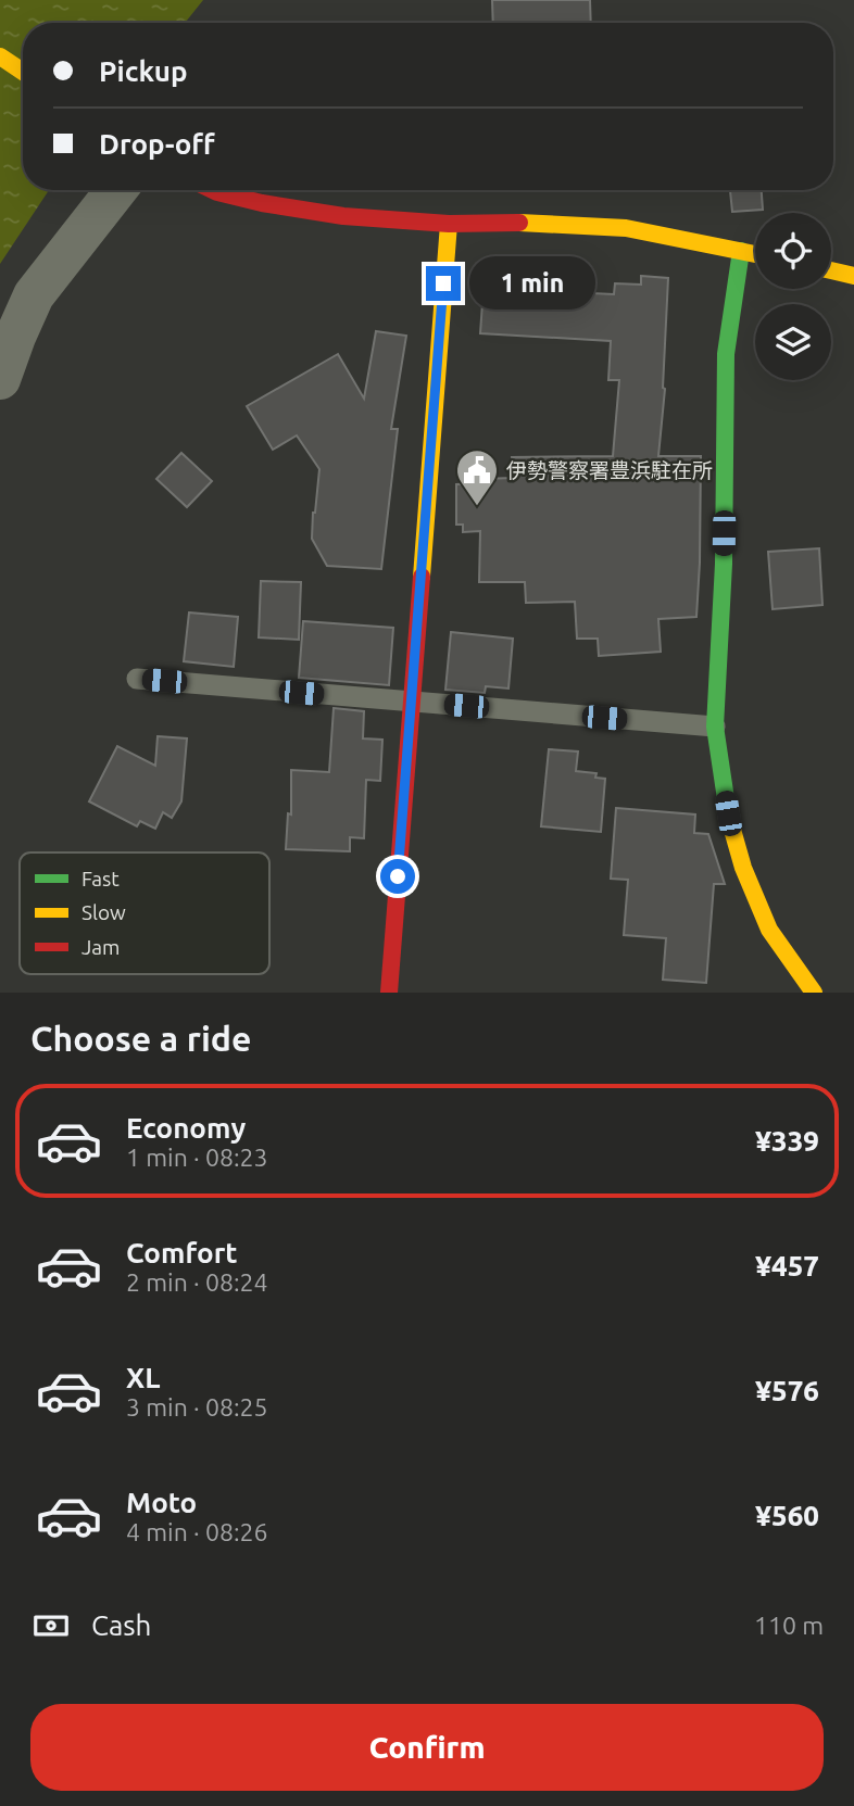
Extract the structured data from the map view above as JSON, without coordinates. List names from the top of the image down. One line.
{"places":{"public building":["伊勢警察署豊浜駐在所"]},"legend":["Fast","Slow","Jam"],"page":{"banner":["Pickup","Drop-off"],"bubble":"1 min","heading":"Choose a ride","list":[{"name":"Economy","note":"1 min · 08:23","value":"¥339"},{"name":"Comfort","note":"2 min · 08:24","value":"¥457"},{"name":"XL","note":"3 min · 08:25","value":"¥576"},{"name":"Moto","note":"4 min · 08:26","value":"¥560"}],"pay":["Cash","110 m"],"buttons":"Confirm"}}
